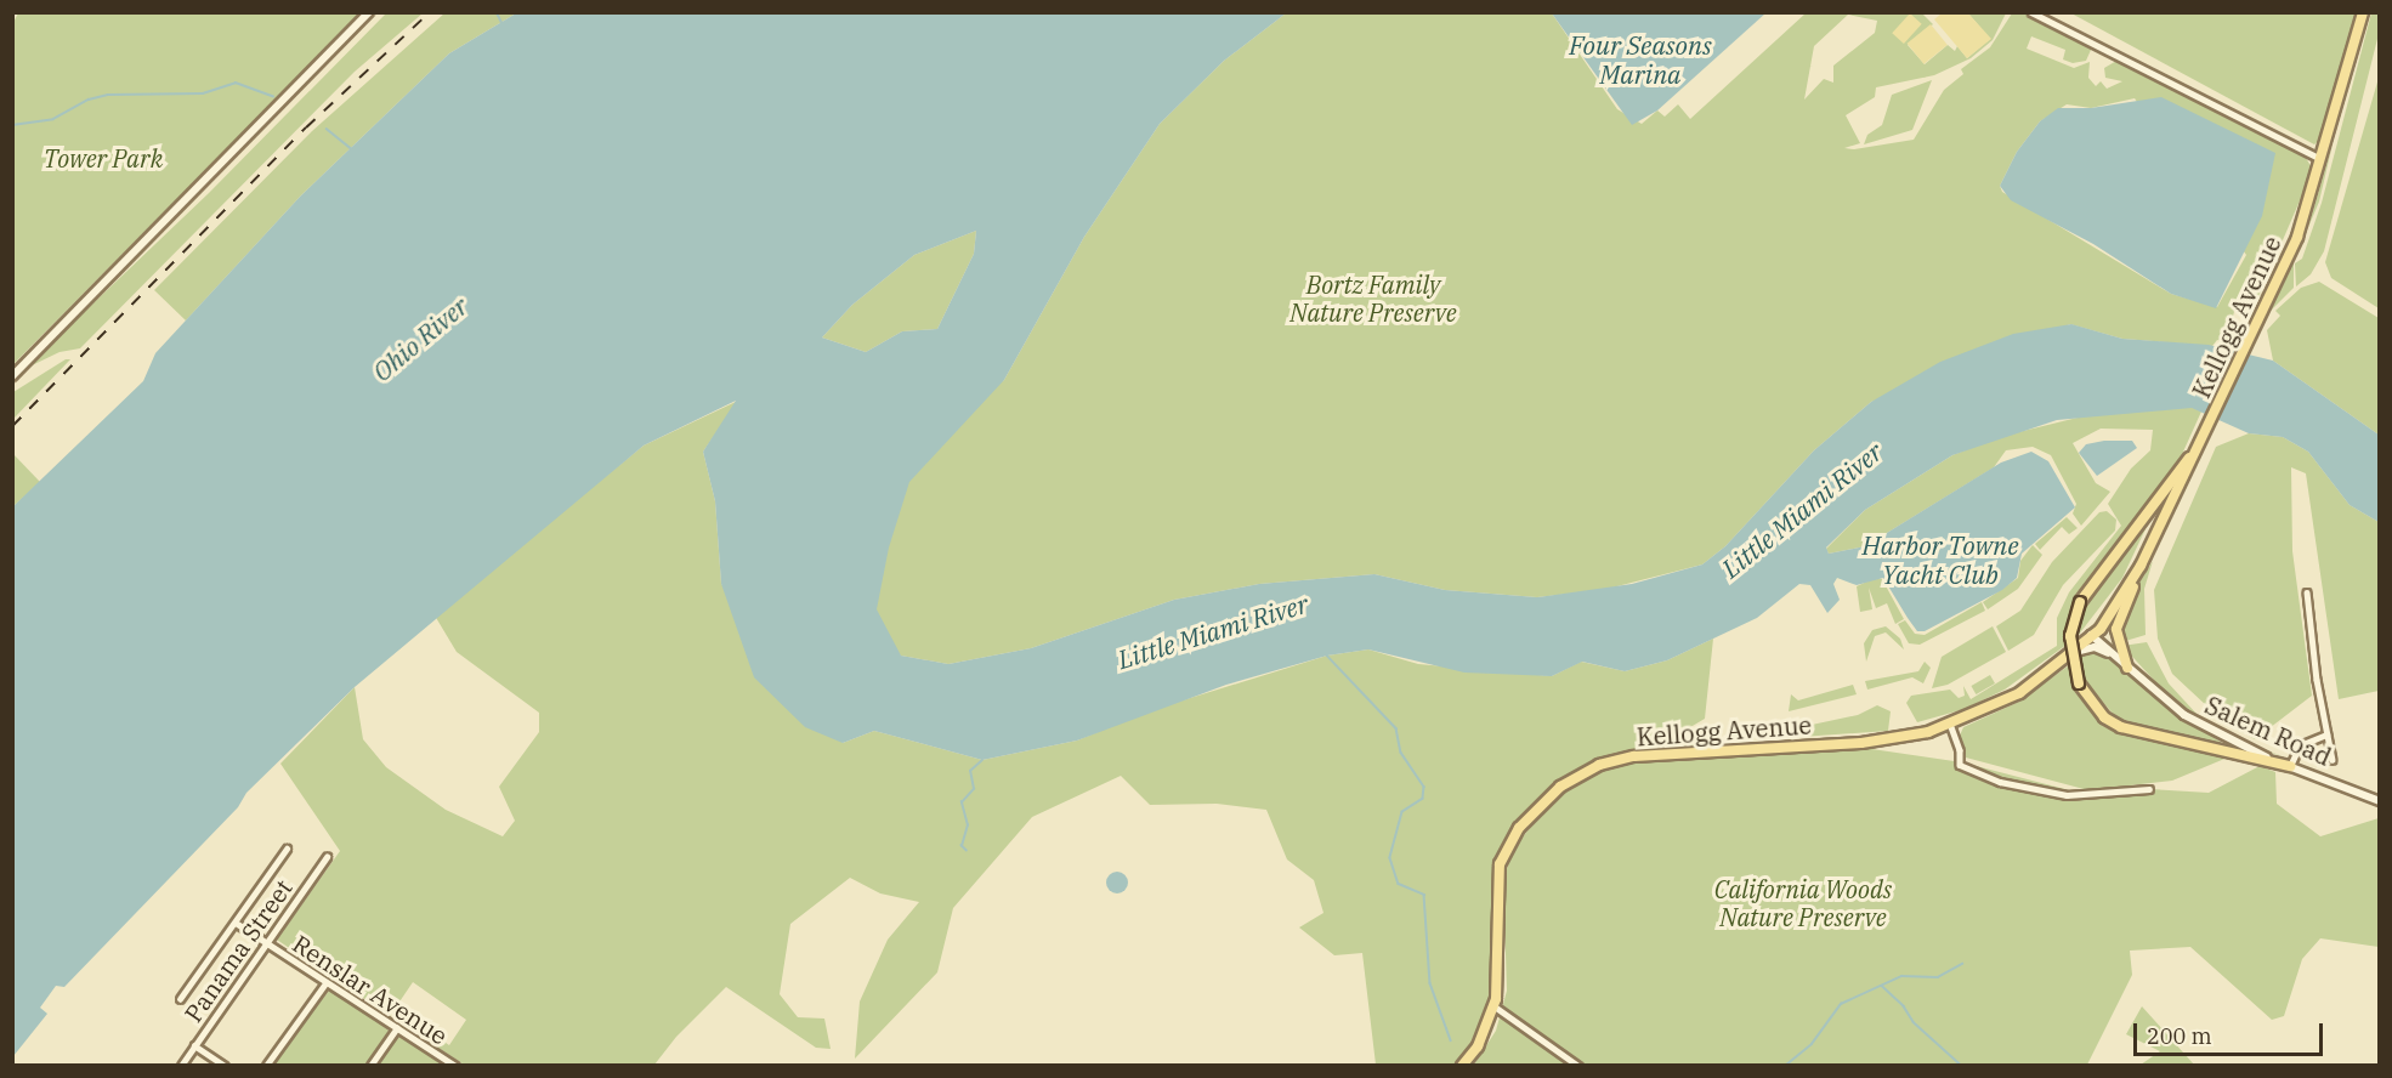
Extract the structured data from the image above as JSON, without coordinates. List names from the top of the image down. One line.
{"streets":{"main road":["Kellogg Avenue"],"street":["Salem Road","Panama Street","Renslar Avenue"]},"crossings":[["Kellogg Avenue","Salem Road"],["Panama Street","Renslar Avenue"]],"water":["Four Seasons Marina","Ohio River","Little Miami River","Harbor Towne Yacht Club"],"parks":["Tower Park","Bortz Family Nature Preserve","California Woods Nature Preserve"],"scale_bar":"200 m"}
